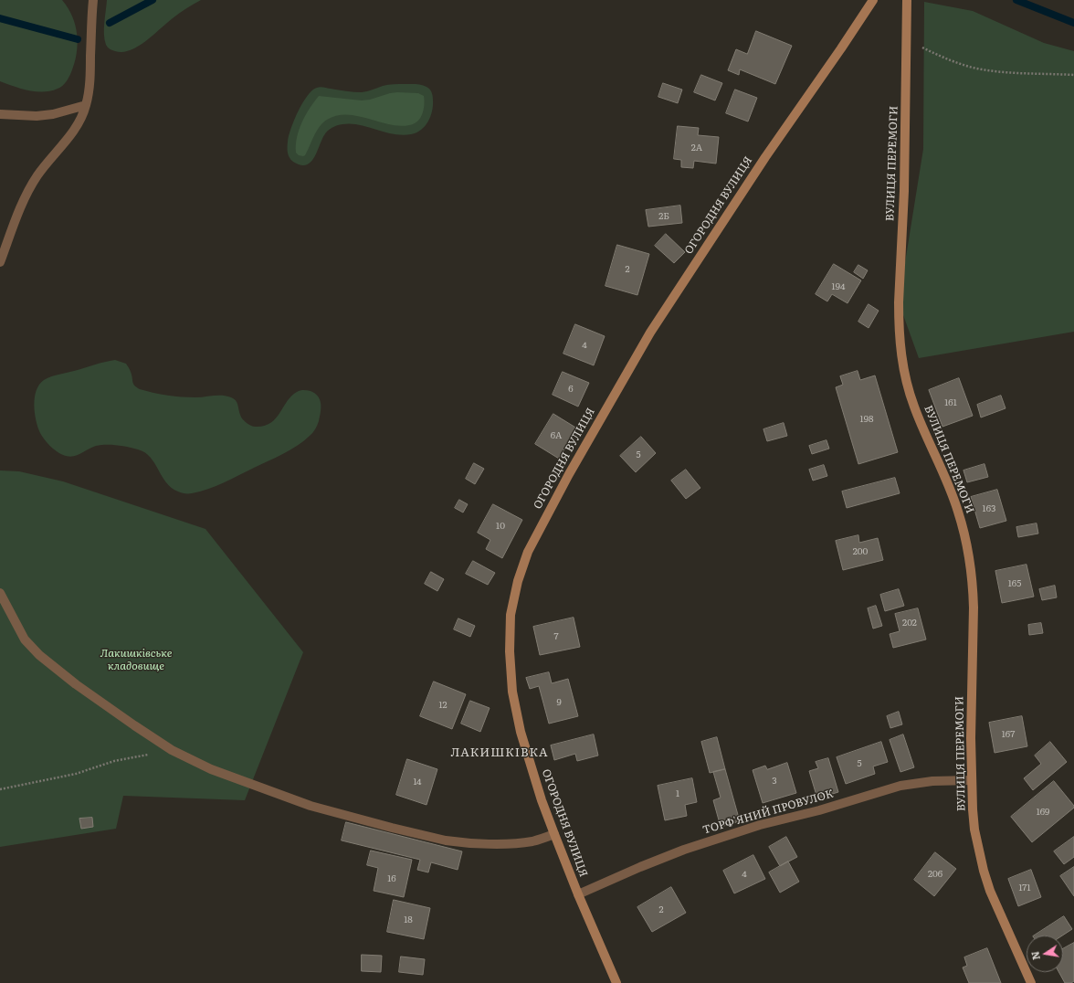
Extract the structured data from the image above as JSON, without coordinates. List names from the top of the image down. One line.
{"streets":{"street":["ВУЛИЦЯ ПЕРЕМОГИ","ОГОРОДНЯ ВУЛИЦЯ","ТОРФ'ЯНИЙ ПРОВУЛОК"]},"crossings":[["ВУЛИЦЯ ПЕРЕМОГИ","ТОРФ'ЯНИЙ ПРОВУЛОК"],["ОГОРОДНЯ ВУЛИЦЯ","ТОРФ'ЯНИЙ ПРОВУЛОК"]],"districts":["ЛАКИШКІВКА"],"parks":["Лакишківське кладовище"],"house_numbers":["2А","2Б","2","194","4","6","161","198","6А","5","163","10","200","165","202","7","9","12","167","5","3","14","1","169","4","206","16","171","2","18"],"north":"left"}
